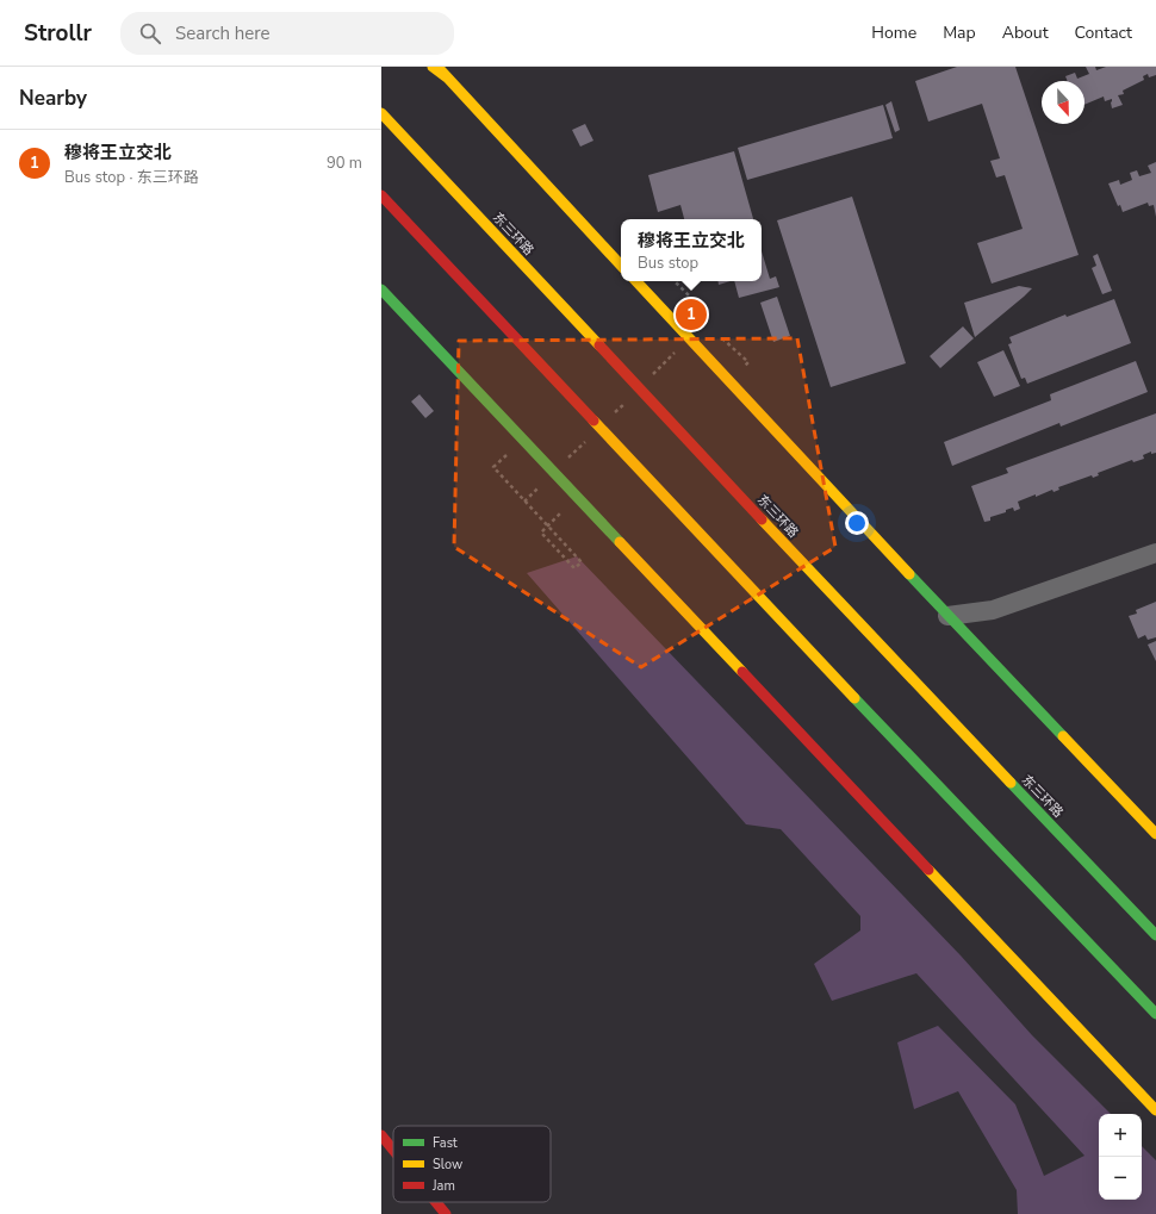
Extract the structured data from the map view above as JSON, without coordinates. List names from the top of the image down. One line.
{"streets":{"main road":["东三环路"]},"legend":["Fast","Slow","Jam"],"north":"bottom","page":{"header":"Strollr","search":"Search here","nav":["Home","Map","About","Contact"],"heading":"Nearby","list":[{"mark":"1","name":"穆将王立交北","note":"Bus stop · 东三环路","value":"90 m"}],"popup":["穆将王立交北","Bus stop"],"pins":"1","map_buttons":["+","−"]}}
